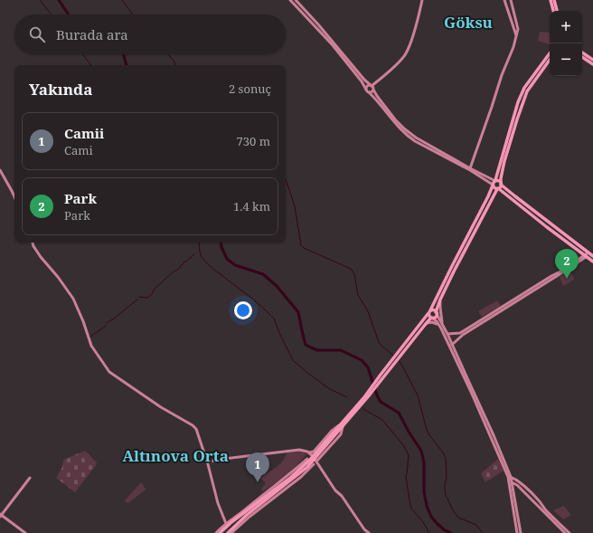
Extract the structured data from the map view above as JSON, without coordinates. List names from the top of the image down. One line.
{"districts":["Göksu","Altınova Orta"],"page":{"map_buttons":["+","−"],"search":"Burada ara","heading":["Yakında","2 sonuç"],"list":[{"mark":"1","name":"Camii","note":"Cami","value":"730 m"},{"mark":"2","name":"Park","note":"Park","value":"1.4 km"}],"pins":["2","1"]}}
